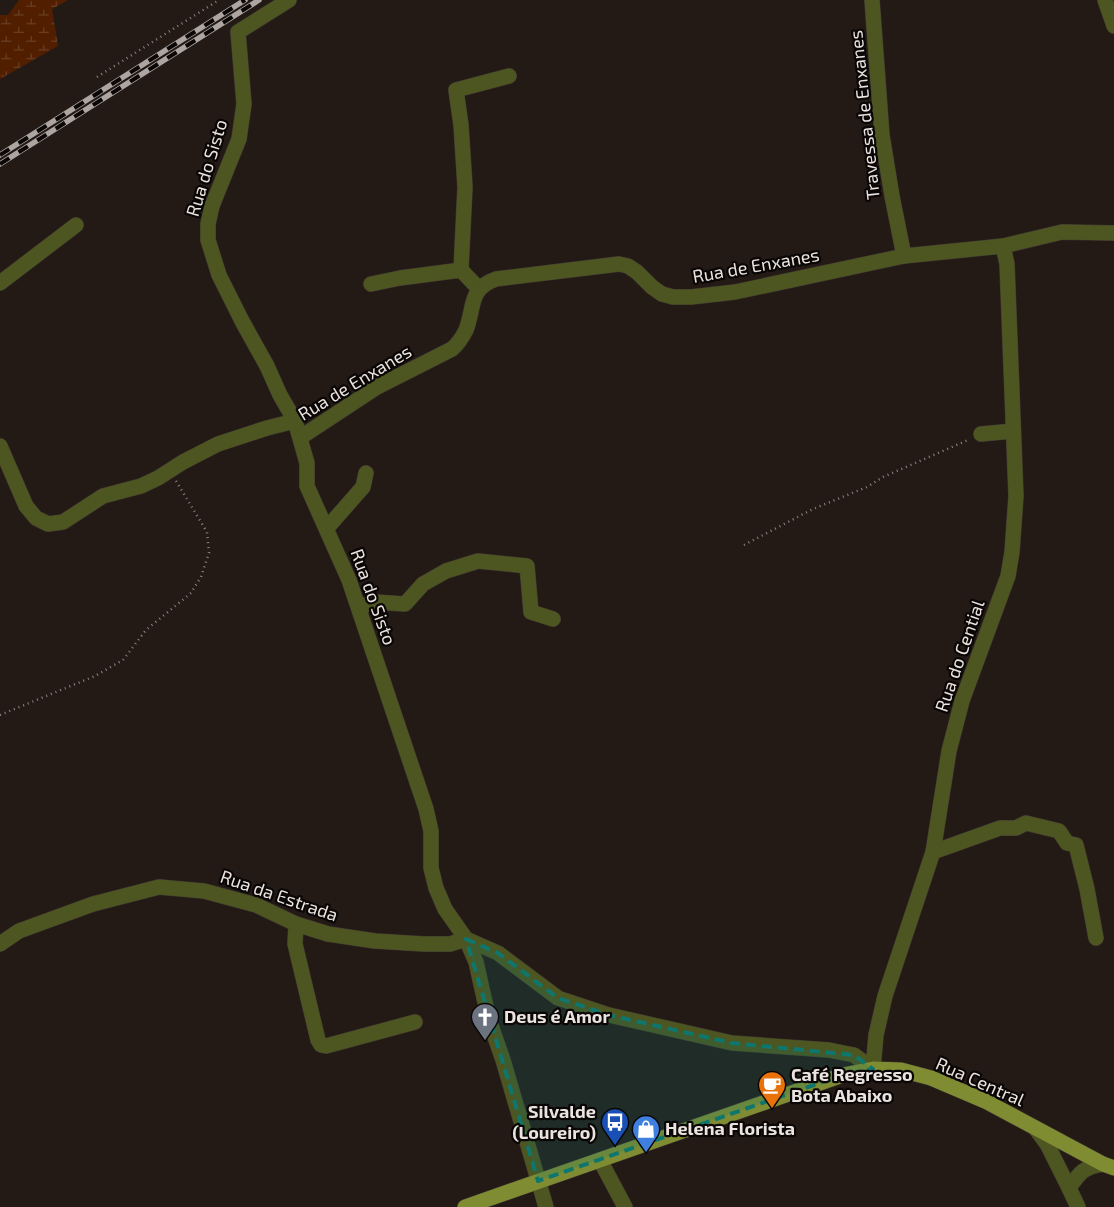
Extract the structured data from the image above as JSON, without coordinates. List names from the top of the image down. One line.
{"streets":{"main road":["Rua Central"],"street":["Travessa de Enxanes","Rua do Sisto","Rua de Enxanes","Rua do Cential","Rua da Estrada"]},"crossings":[["Travessa de Enxanes","Rua de Enxanes"],["Rua do Sisto","Rua de Enxanes"],["Rua do Sisto","Rua da Estrada"],["Rua do Sisto","Rua Central"],["Rua de Enxanes","Rua do Cential"],["Rua do Cential","Rua Central"]],"places":{"church":["Deus é Amor"],"cafe":["Café Regresso Bota Abaixo"],"bus stop":["Silvalde (Loureiro)"],"shop":["Helena Florista"]}}
